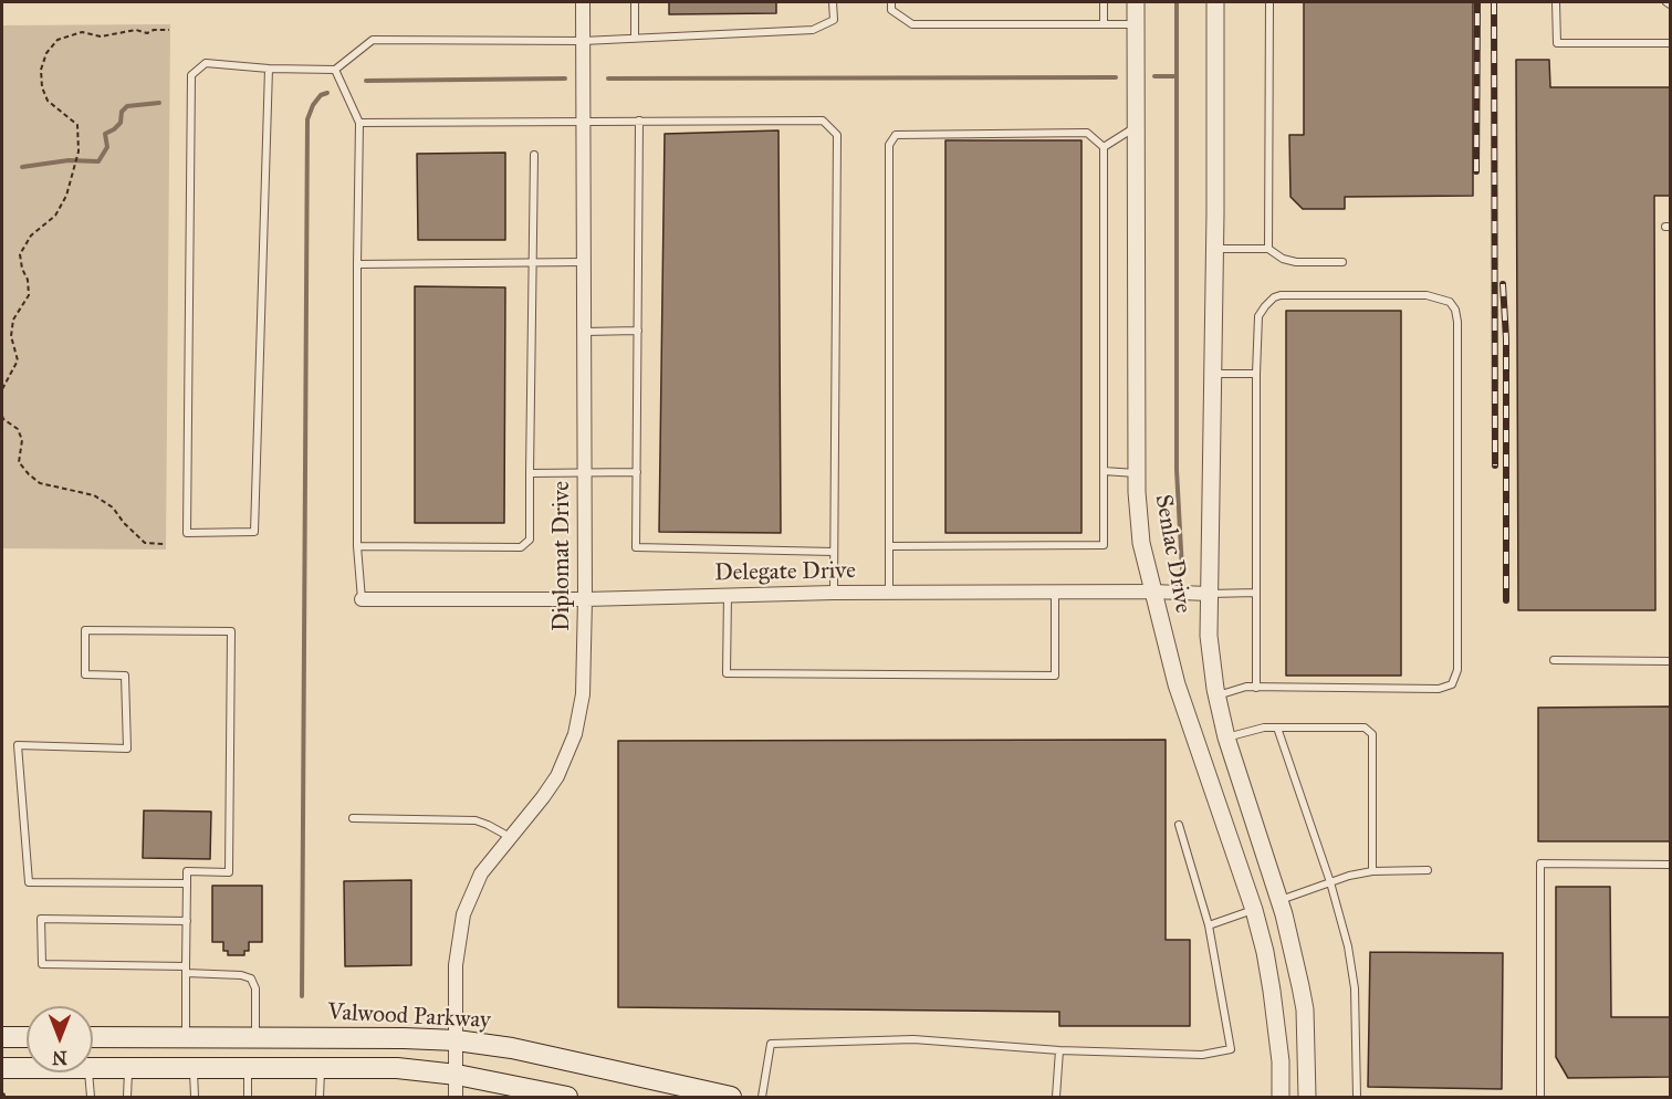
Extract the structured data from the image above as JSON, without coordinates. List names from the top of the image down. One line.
{"streets":{"main road":["Valwood Parkway"],"street":["Senlac Drive","Diplomat Drive","Delegate Drive"]},"crossings":[["Senlac Drive","Delegate Drive"],["Diplomat Drive","Delegate Drive"],["Diplomat Drive","Valwood Parkway"]],"north":"bottom"}
